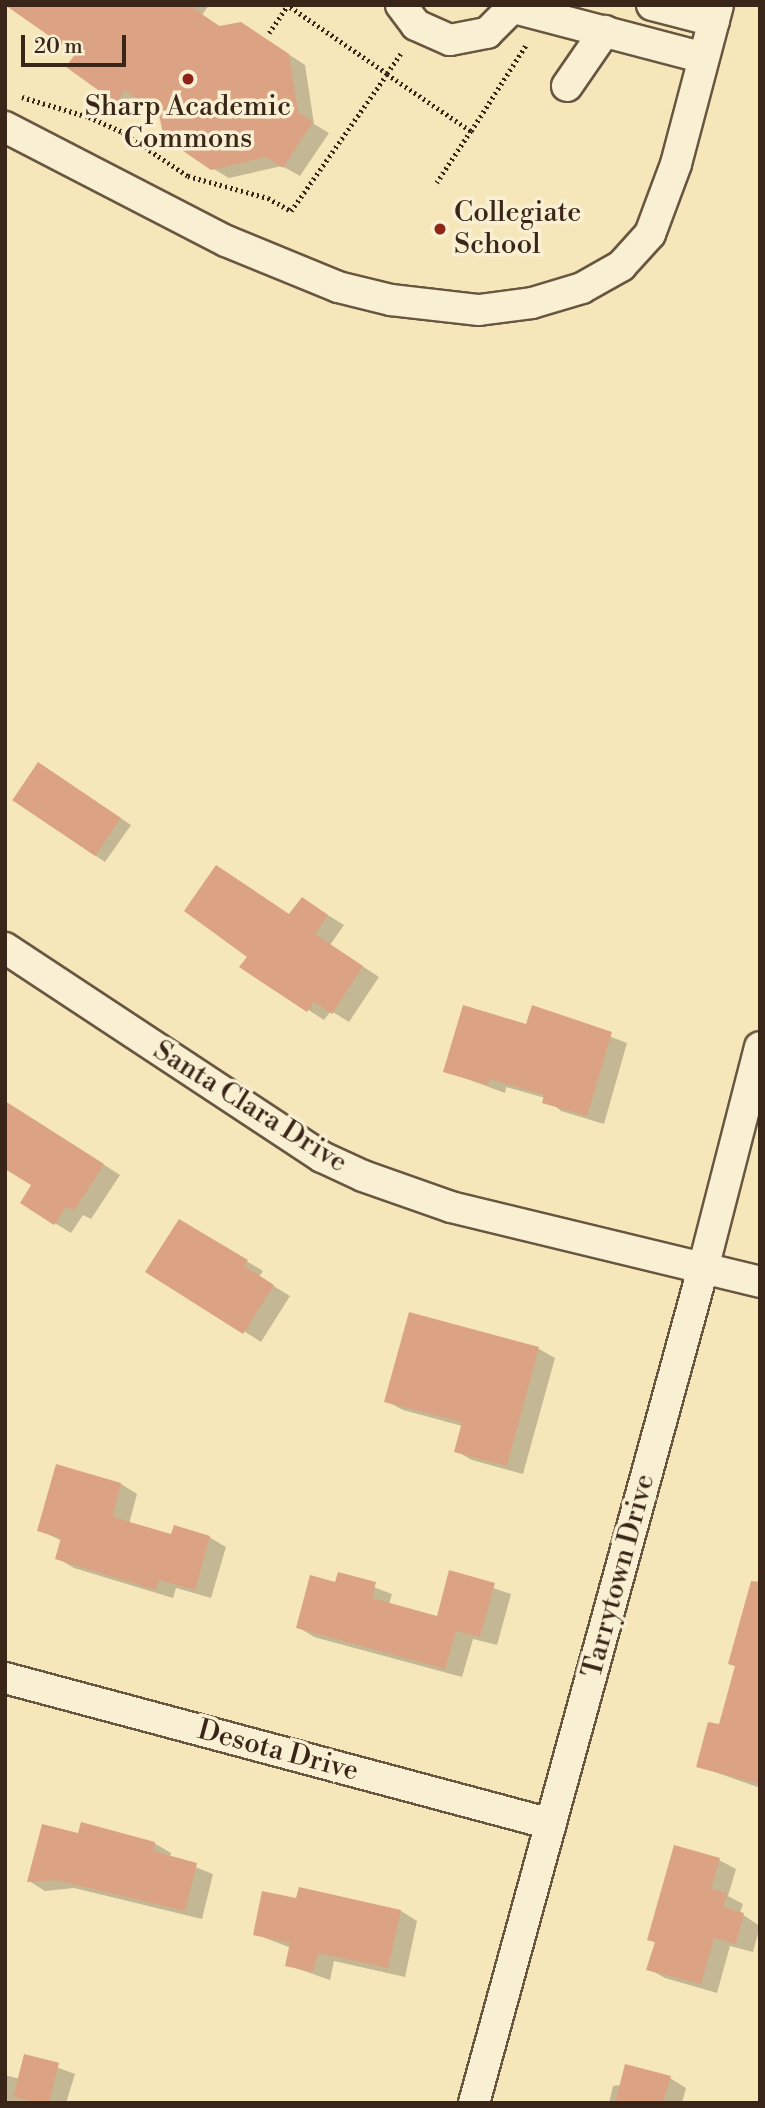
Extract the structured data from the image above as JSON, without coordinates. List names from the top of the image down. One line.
{"streets":{"street":["Santa Clara Drive","Tarrytown Drive","Desota Drive"]},"crossings":[["Santa Clara Drive","Tarrytown Drive"],["Tarrytown Drive","Desota Drive"]],"places":["Sharp Academic Commons","Collegiate School"],"scale_bar":"20 m"}
